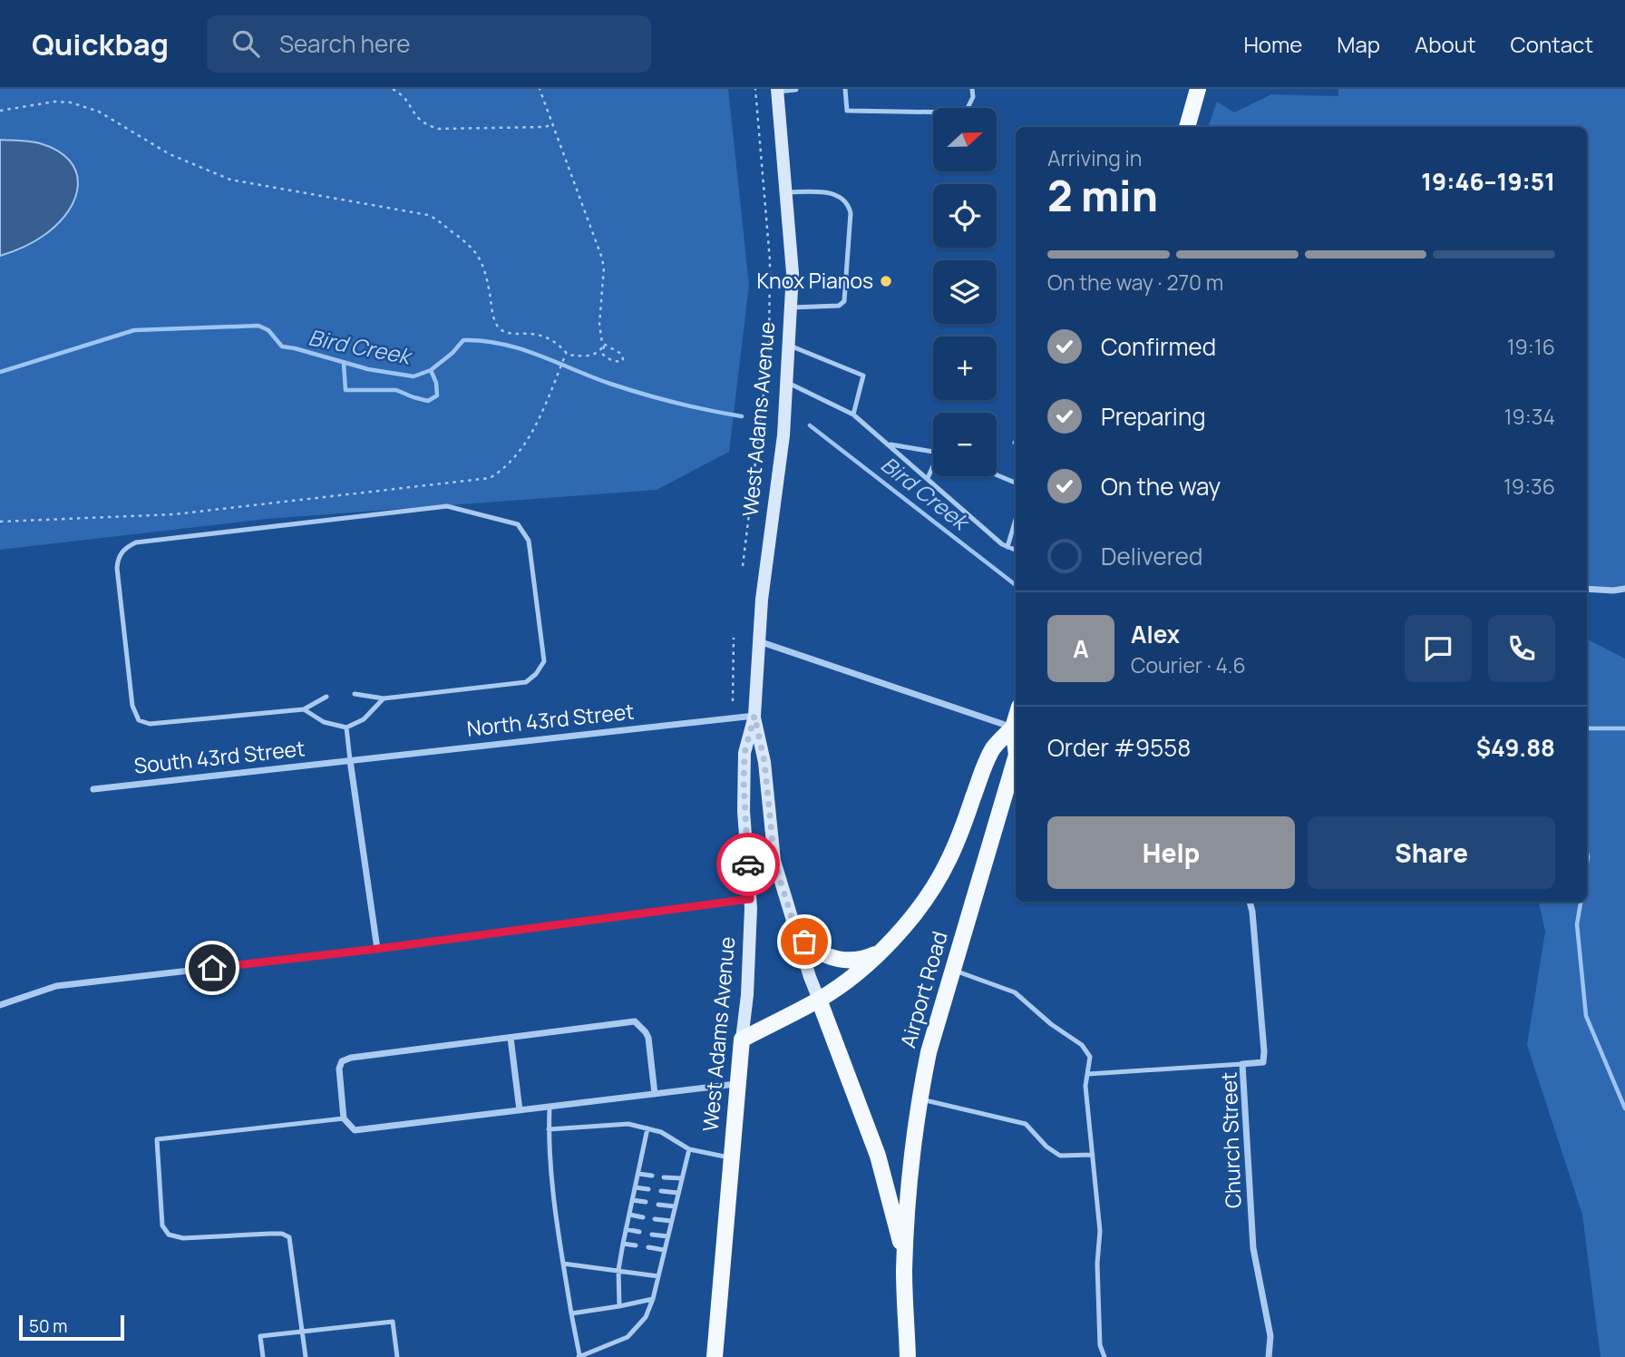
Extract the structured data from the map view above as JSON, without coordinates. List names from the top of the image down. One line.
{"streets":{"main road":["West Adams Avenue","Airport Road"],"street":["North 43rd Street","South 43rd Street","Church Street"]},"crossings":[["West Adams Avenue","North 43rd Street"],["West Adams Avenue","Airport Road"],["North 43rd Street","South 43rd Street"]],"water":["Bird Creek"],"places":["Knox Pianos"],"scale_bar":"50 m","north":"right","page":{"header":"Quickbag","search":"Search here","nav":["Home","Map","About","Contact"],"map_buttons":["+","−"],"heading":["2 min","Arriving in","19:46–19:51"],"panel":["Alex","Courier · 4.6","Order #9558","$49.88"],"bar":"On the way · 270 m","list":[["Confirmed","19:16"],["Preparing","19:34"],["On the way","19:36"],"Delivered"],"round":"A","buttons":["Help","Share"],"scale":"50 m"}}
